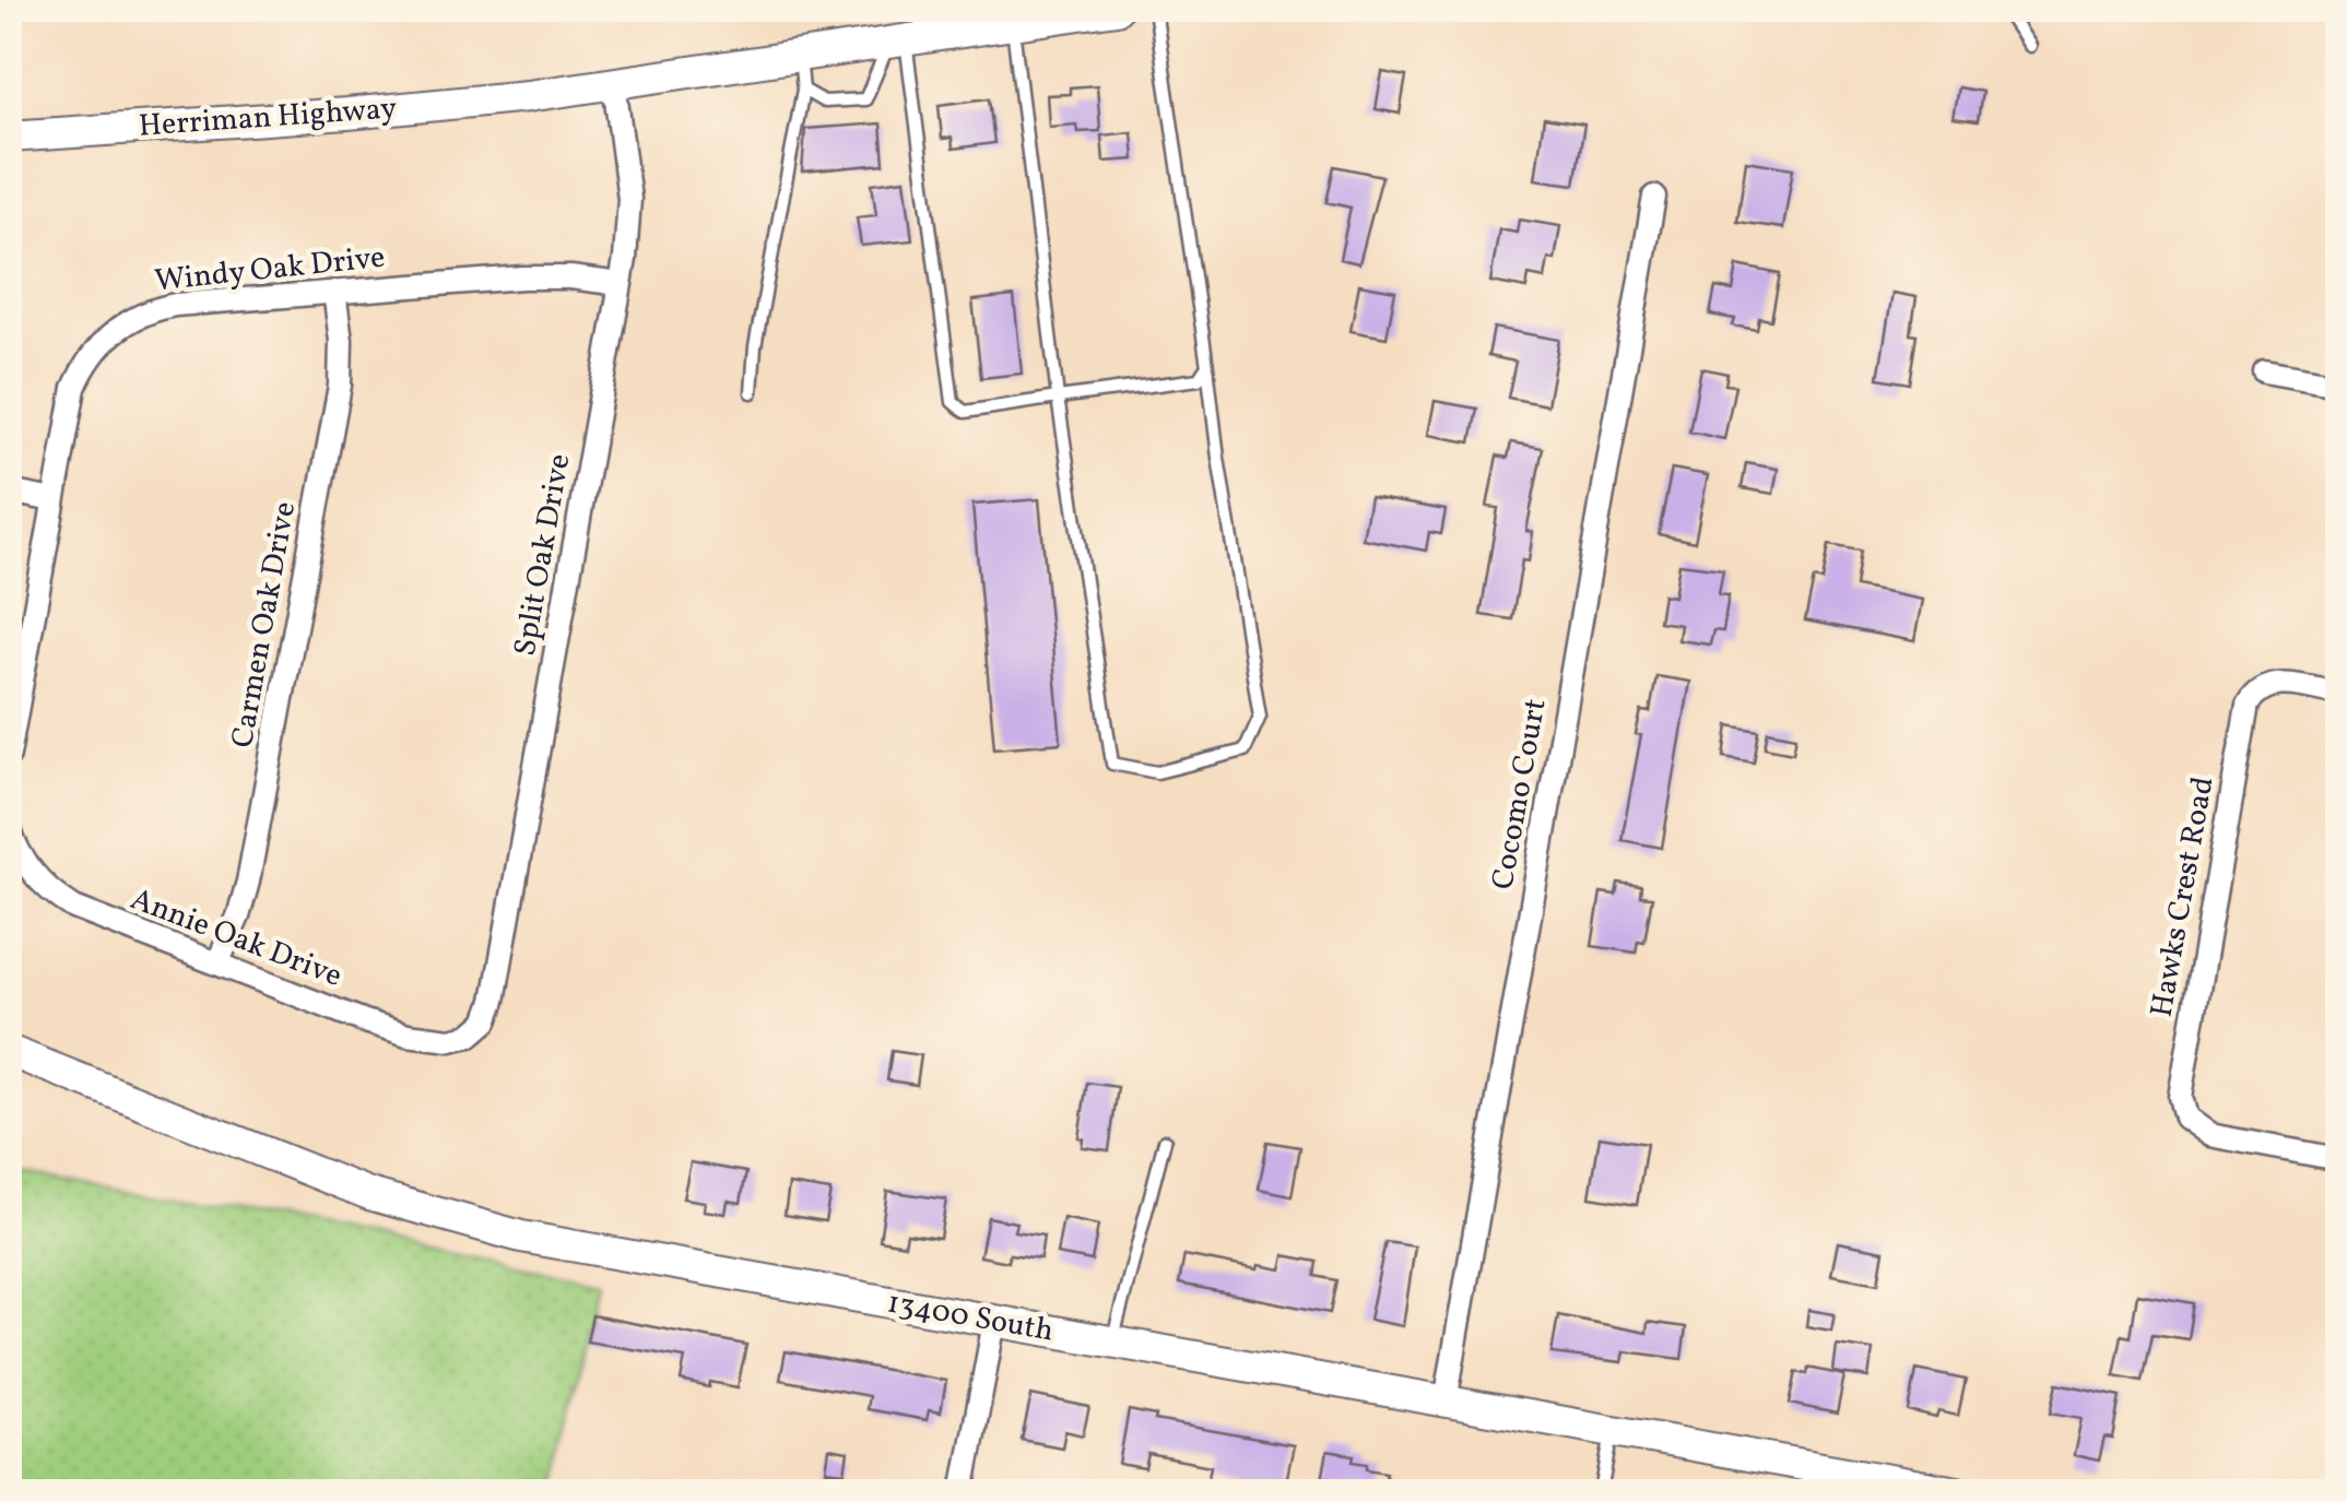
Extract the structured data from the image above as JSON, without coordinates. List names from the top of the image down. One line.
{"streets":{"street":["Herriman Highway","Windy Oak Drive","Split Oak Drive","Carmen Oak Drive","Cocomo Court","Hawks Crest Road","Annie Oak Drive","13400 South"]},"crossings":[["Herriman Highway","Split Oak Drive"],["Windy Oak Drive","Split Oak Drive"],["Windy Oak Drive","Carmen Oak Drive"],["Split Oak Drive","Annie Oak Drive"],["Carmen Oak Drive","Annie Oak Drive"],["Cocomo Court","13400 South"]]}
